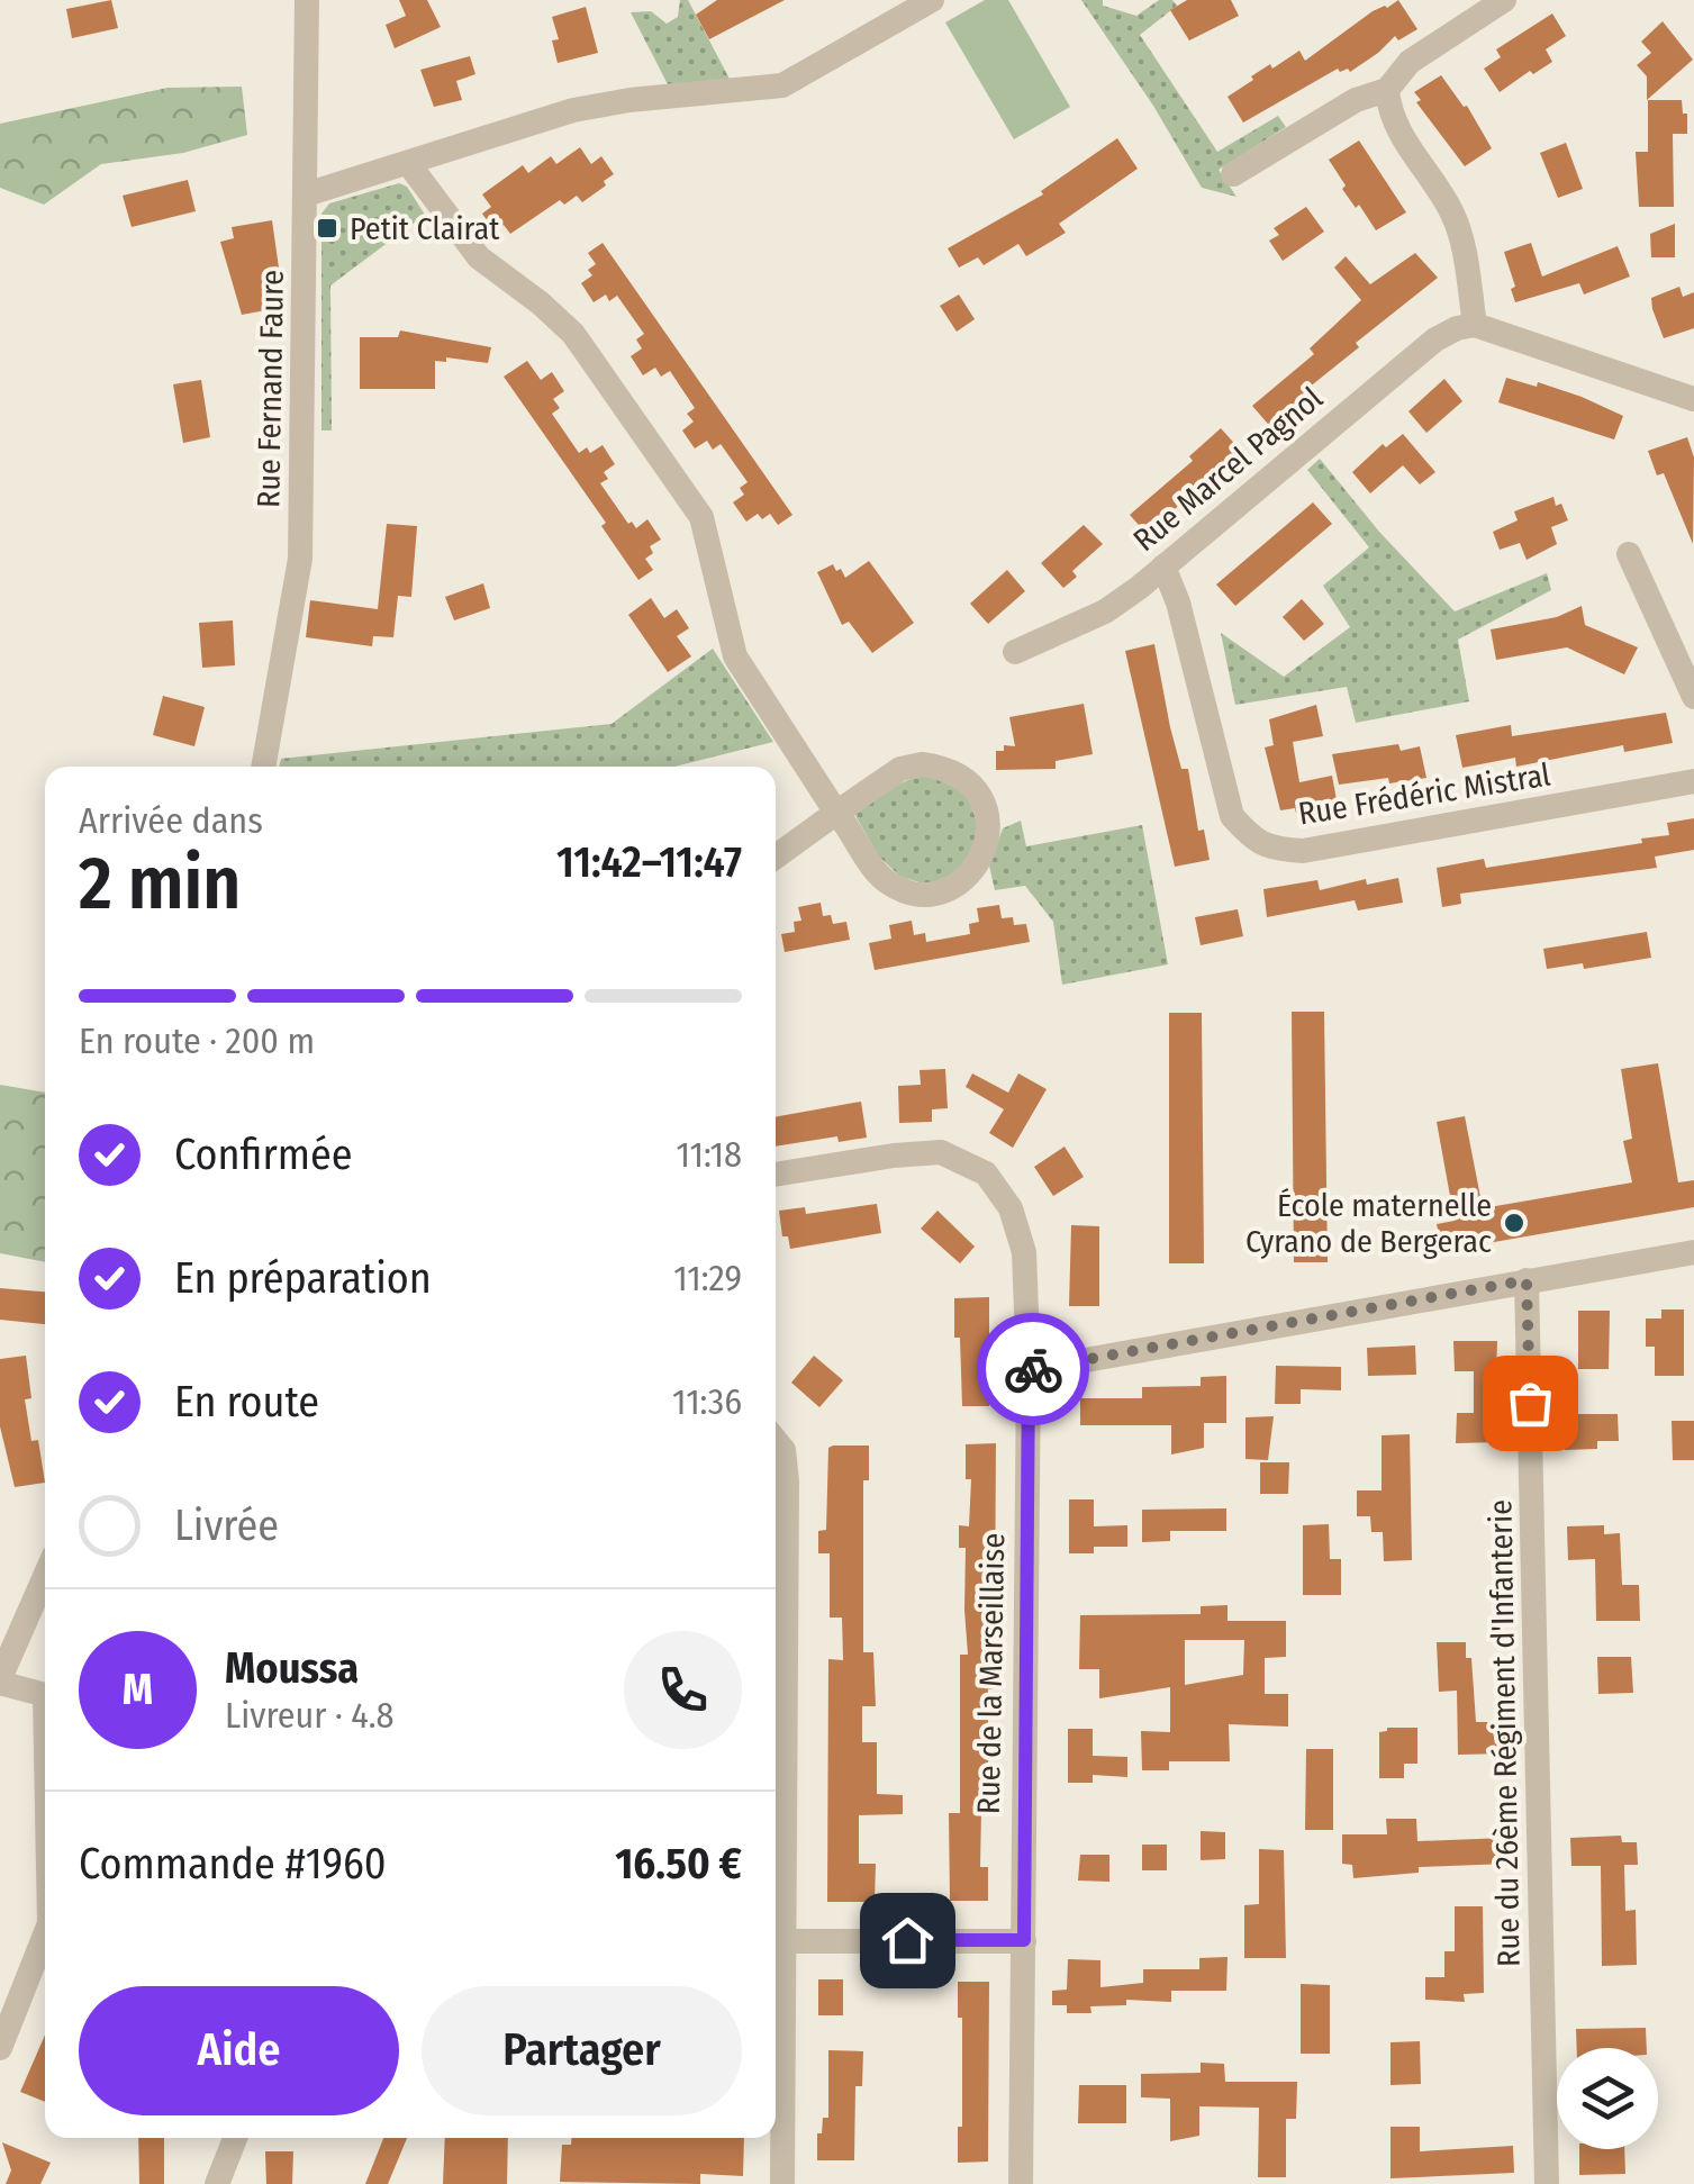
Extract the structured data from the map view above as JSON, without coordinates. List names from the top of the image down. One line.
{"streets":{"street":["Rue Fernand Faure","Rue Marcel Pagnol","Rue Frédéric Mistral","Rue de la Marseillaise","Rue du 26ème Régiment d'Infanterie"]},"crossings":[["Rue Marcel Pagnol","Rue Frédéric Mistral"]],"places":{"transit":["Petit Clairat"],"other":["École maternelle Cyrano de Bergerac"]},"page":{"heading":["2 min","Arrivée dans","11:42–11:47"],"panel":["Moussa","Livreur · 4.8","Commande #1960","16.50 €"],"bar":"En route · 200 m","list":[["Confirmée","11:18"],["En préparation","11:29"],["En route","11:36"],"Livrée"],"round":"M","buttons":["Aide","Partager"]}}
